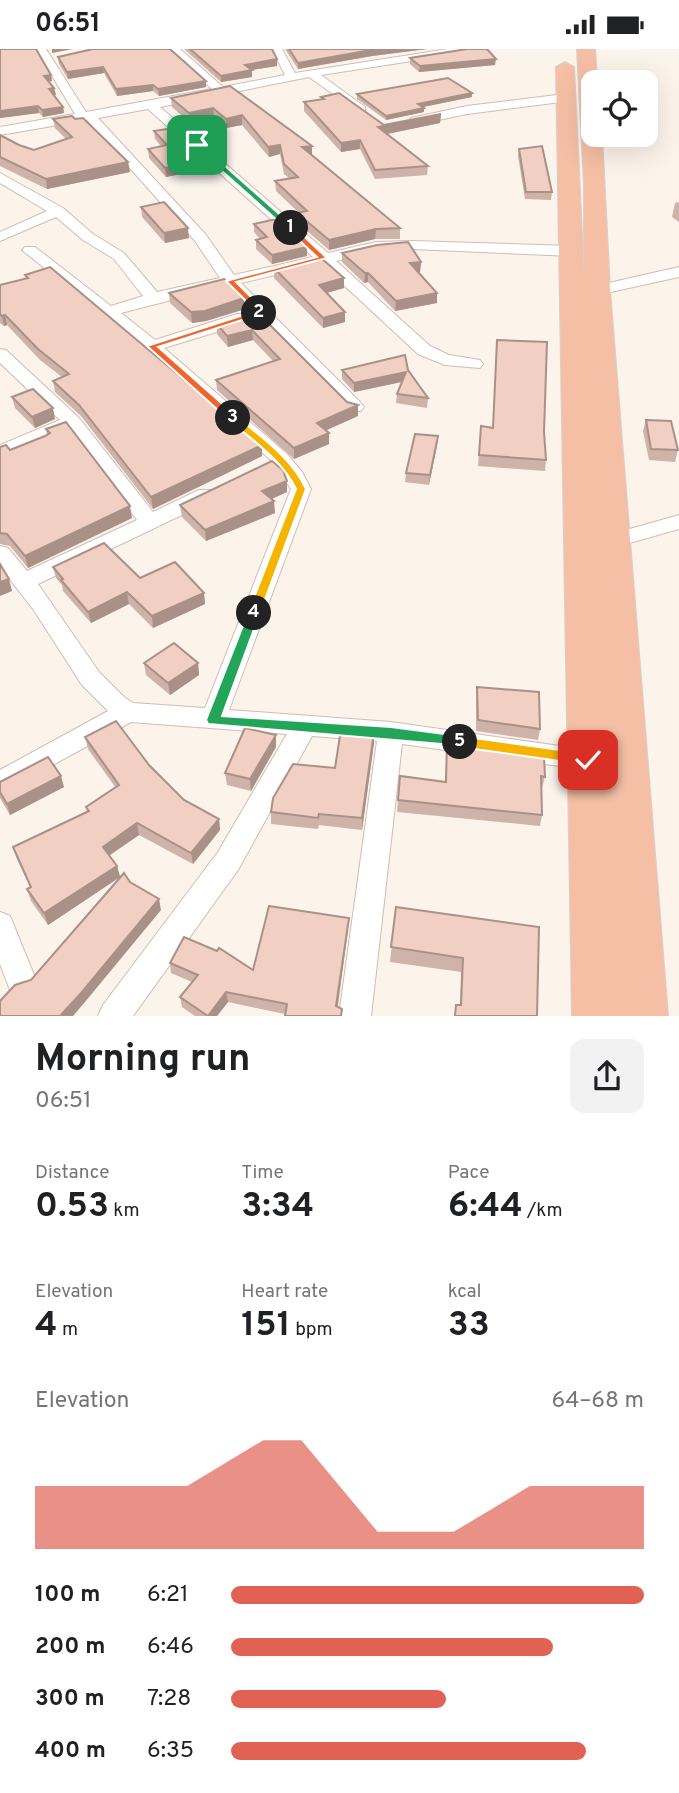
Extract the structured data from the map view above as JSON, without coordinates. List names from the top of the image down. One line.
{"page":{"status":"06:51","pins":["1","2","3","4","5"],"heading":["Morning run","06:51"],"stats":[["Distance","0.53 km"],["Time","3:34"],["Pace","6:44 /km"],["Elevation","4 m"],["Heart rate","151 bpm"],["kcal","33"]],"chart":["Elevation","64–68 m"],"list":[{"name":"100 m","note":"6:21"},{"name":"200 m","note":"6:46"},{"name":"300 m","note":"7:28"},{"name":"400 m","note":"6:35"}]}}
